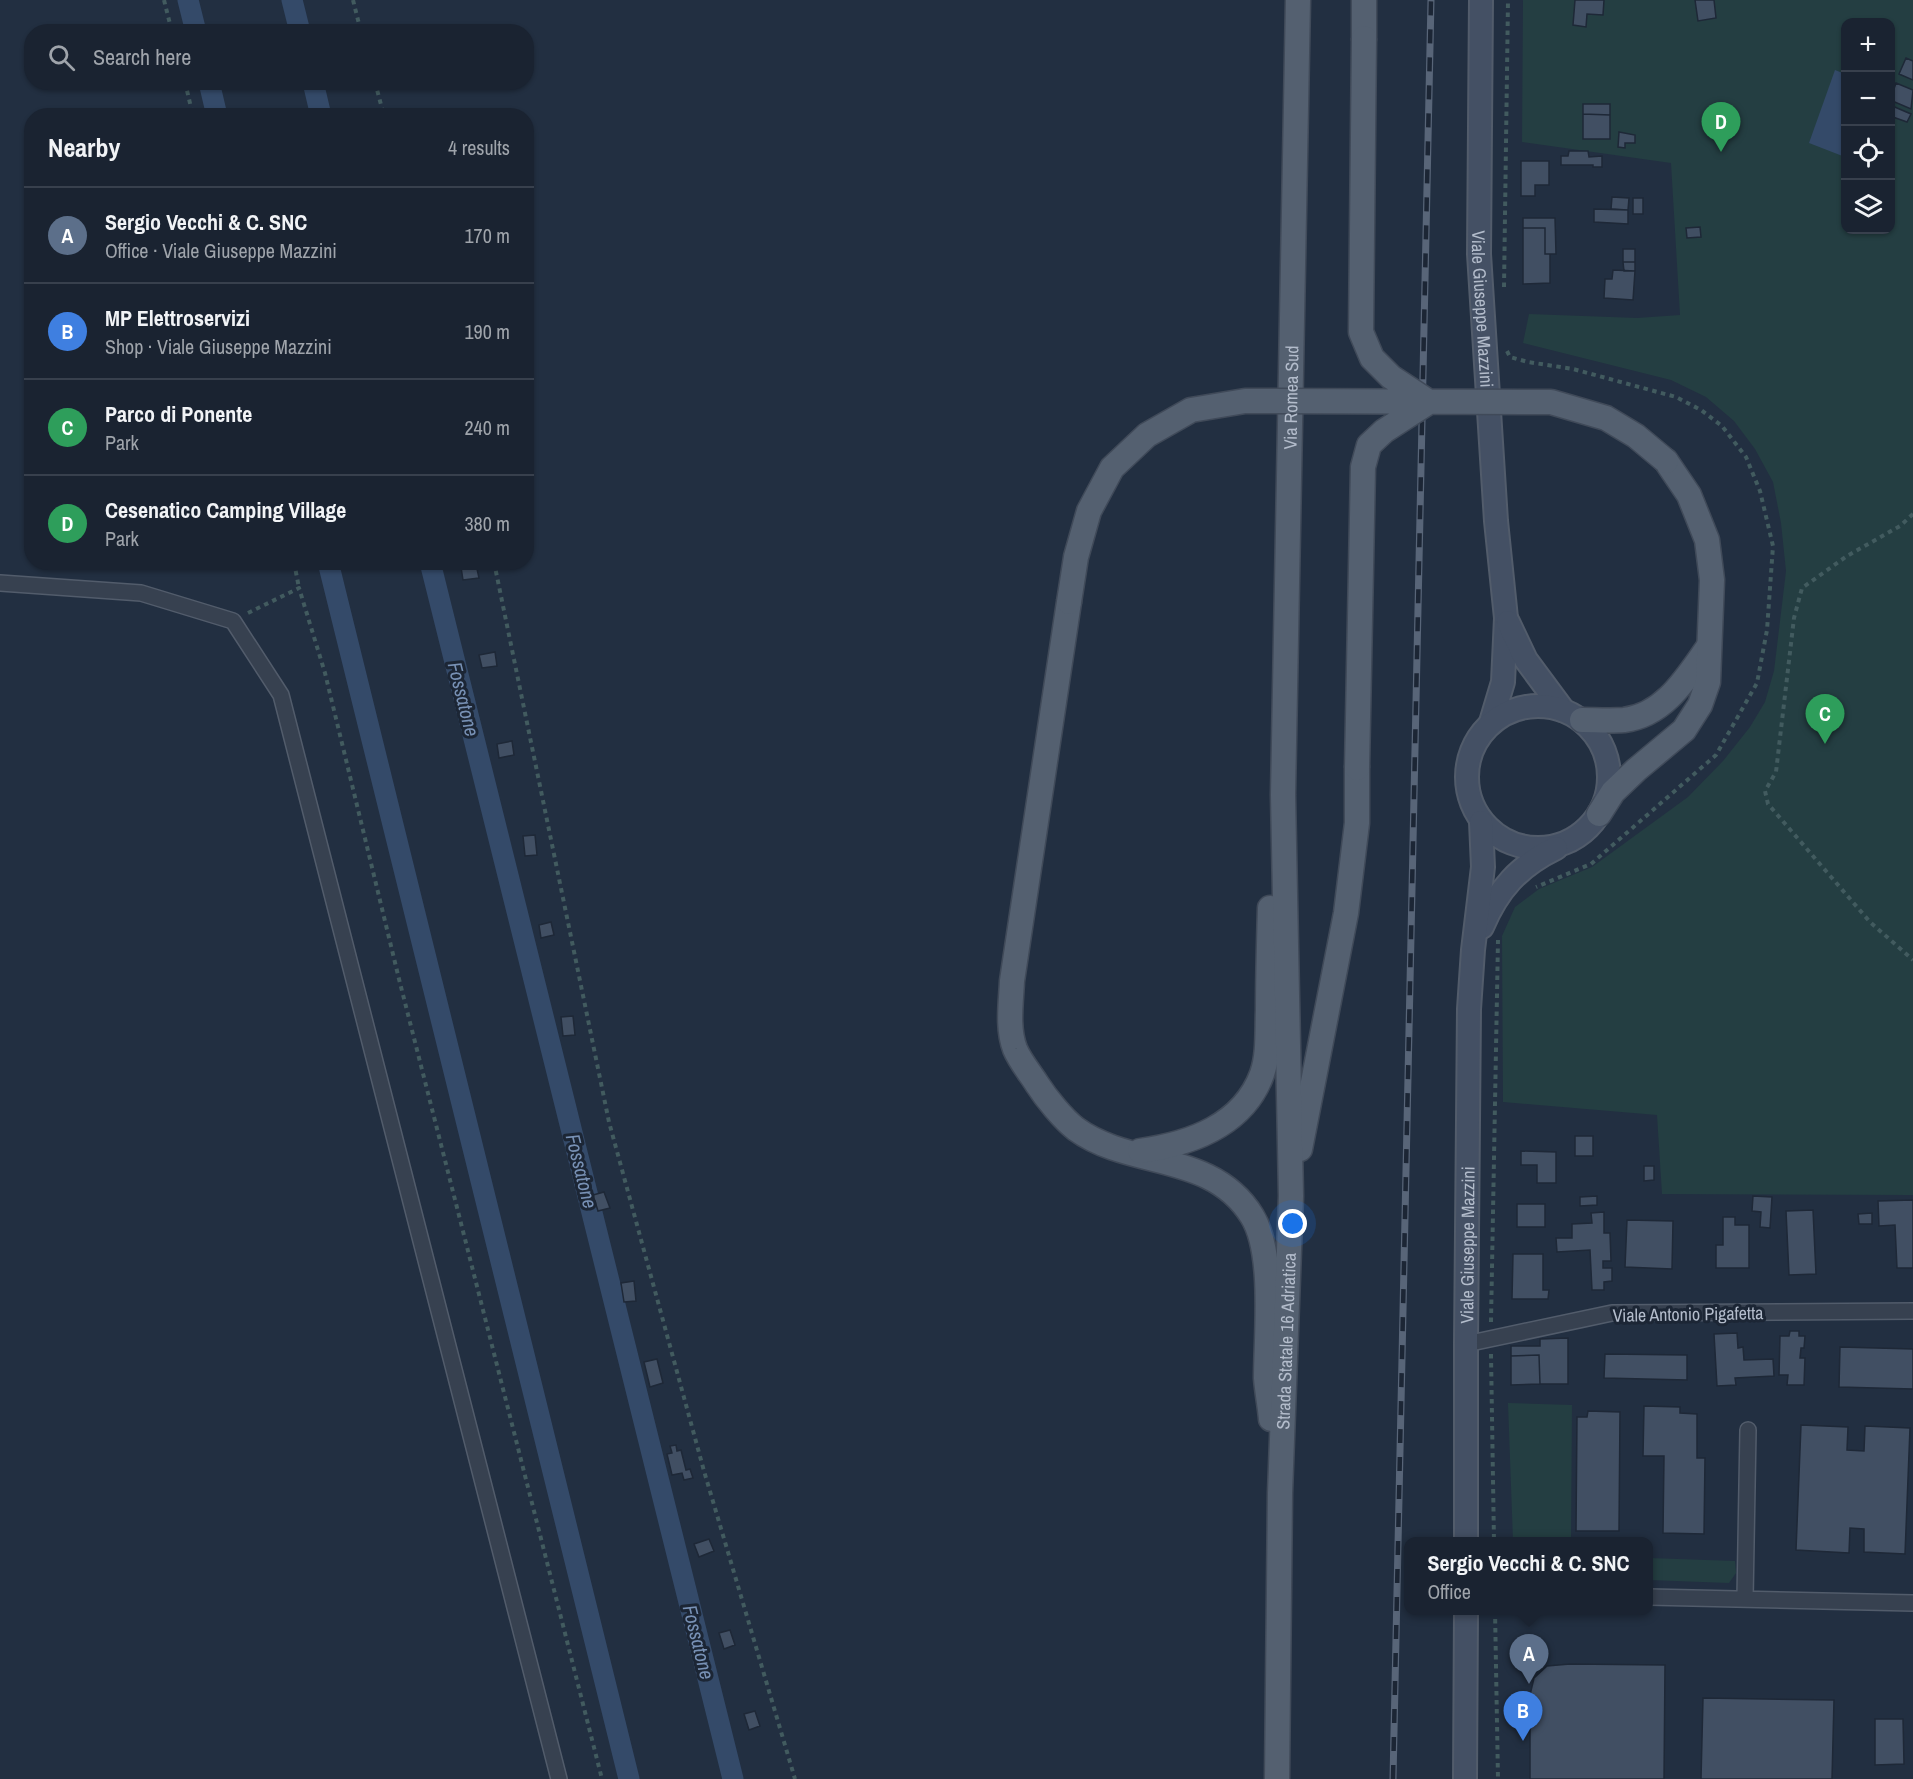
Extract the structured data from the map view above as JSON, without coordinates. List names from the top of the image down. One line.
{"streets":{"main road":["Via Romea Sud","Strada Statale 16 Adriatica"],"street":["Viale Giuseppe Mazzini","Viale Antonio Pigafetta"]},"crossings":[["Viale Giuseppe Mazzini","Viale Antonio Pigafetta"],["Via Romea Sud","Strada Statale 16 Adriatica"]],"water":["Fossatone"],"page":{"map_buttons":["+","−"],"search":"Search here","pins":["D","C","A","B"],"heading":["Nearby","4 results"],"list":[{"mark":"A","name":"Sergio Vecchi & C. SNC","note":"Office · Viale Giuseppe Mazzini","value":"170 m"},{"mark":"B","name":"MP Elettroservizi","note":"Shop · Viale Giuseppe Mazzini","value":"190 m"},{"mark":"C","name":"Parco di Ponente","note":"Park","value":"240 m"},{"mark":"D","name":"Cesenatico Camping Village","note":"Park","value":"380 m"}],"popup":["Sergio Vecchi & C. SNC","Office"]}}
